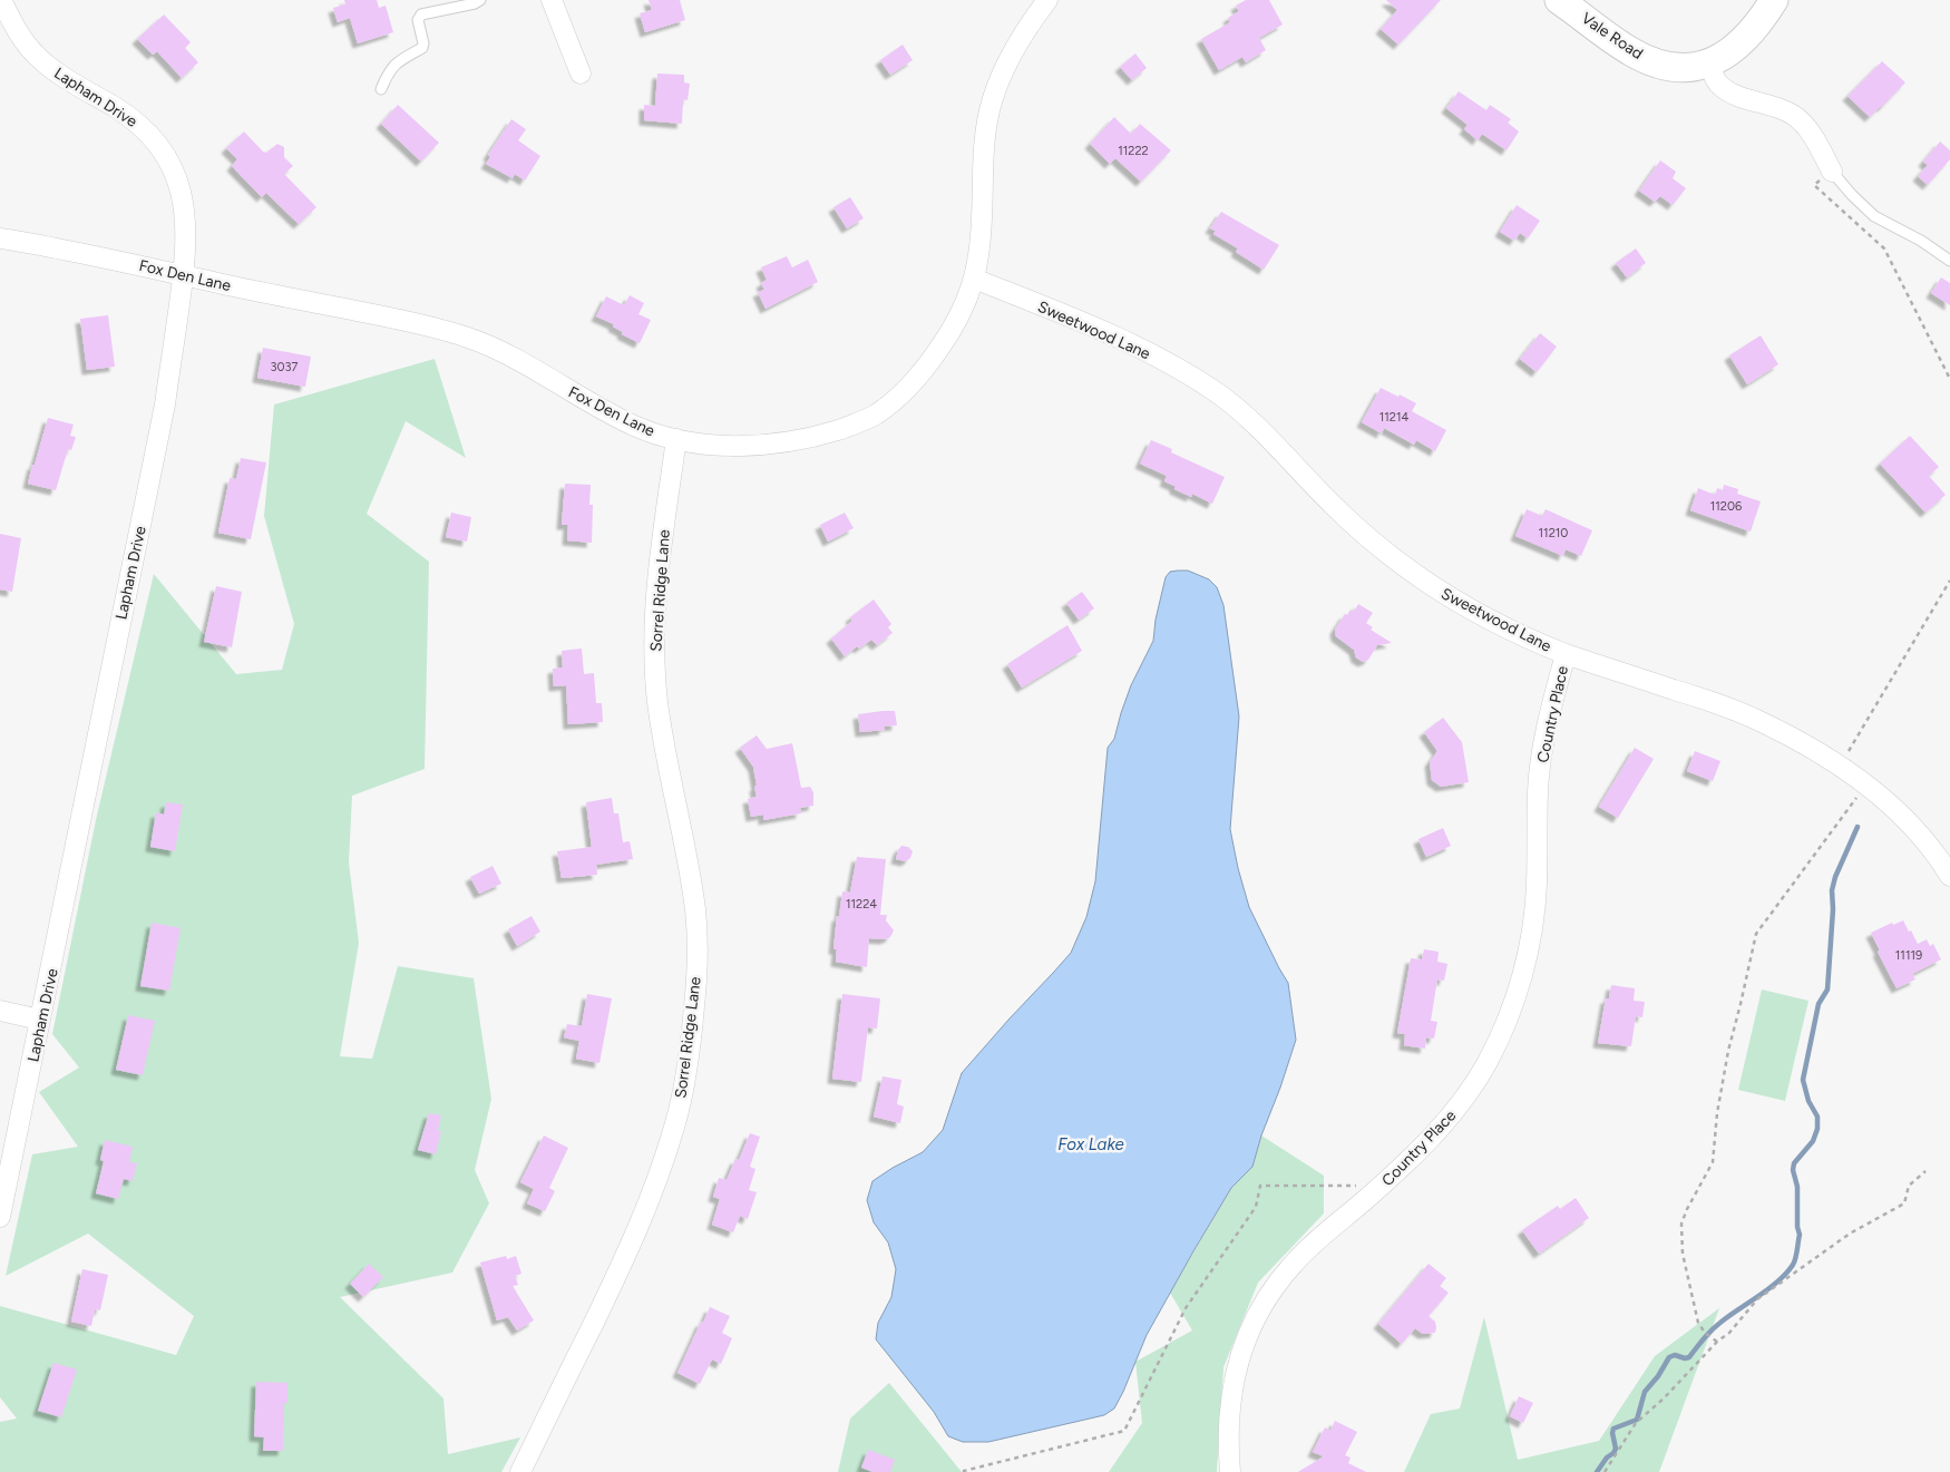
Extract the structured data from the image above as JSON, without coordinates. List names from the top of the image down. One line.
{"streets":{"main road":["Vale Road"],"street":["Lapham Drive","Fox Den Lane","Sweetwood Lane","Sorrel Ridge Lane","Country Place"]},"crossings":[["Lapham Drive","Fox Den Lane"],["Fox Den Lane","Sweetwood Lane"],["Fox Den Lane","Sorrel Ridge Lane"],["Sweetwood Lane","Country Place"]],"water":["Fox Lake"],"house_numbers":["11222","3037","11214","11206","11210","11224","11119"]}
